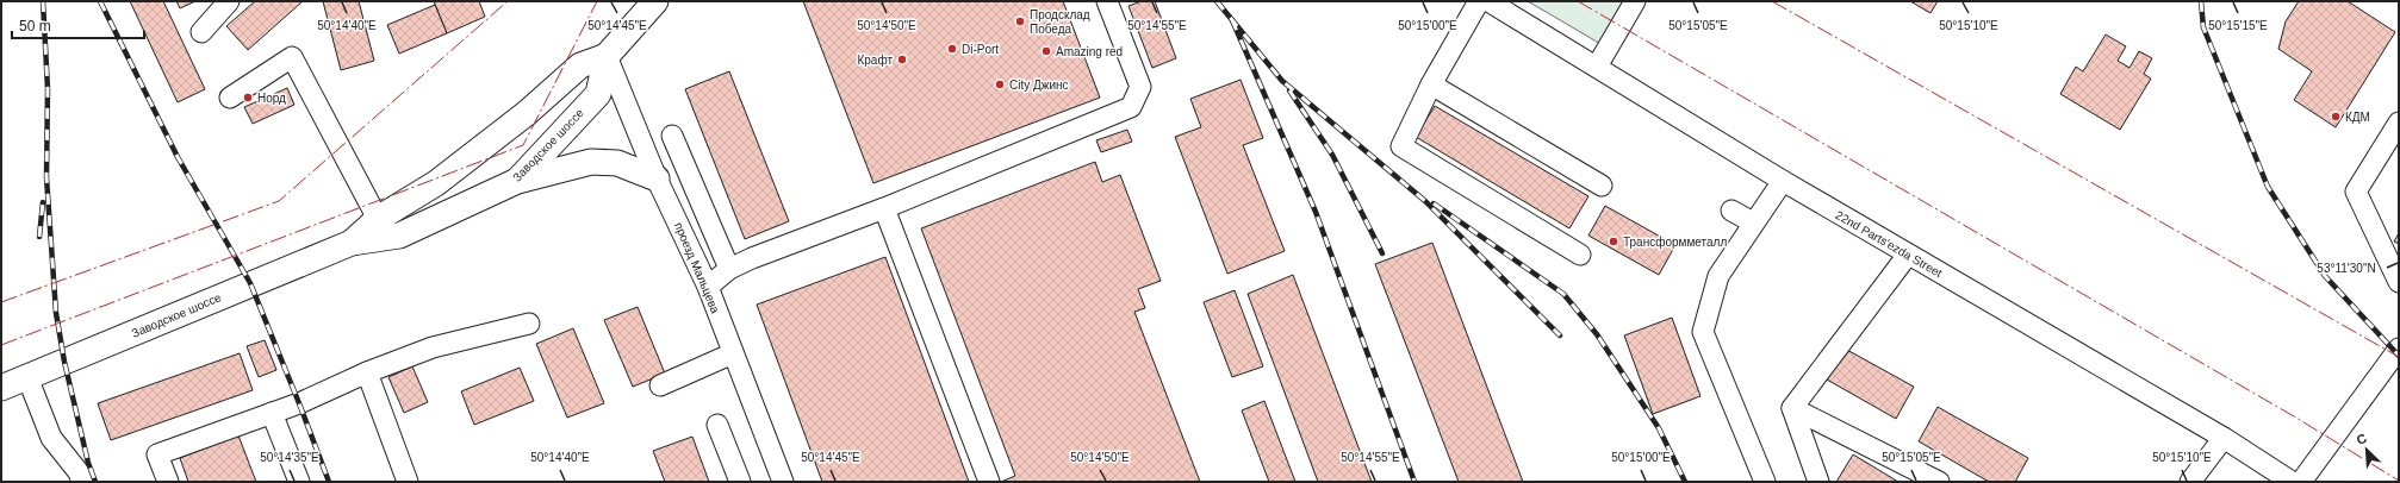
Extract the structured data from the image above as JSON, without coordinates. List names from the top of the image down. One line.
{"streets":{"main road":["Заводское шоссе"],"street":["22nd Parts'ezda Street","проезд Мальцева"]},"crossings":[["Заводское шоссе","проезд Мальцева"]],"places":["Продсклад Победа","Di-Port","Amazing red","Крафт","City Джинс","Норд","КДМ","Трансформметалл"],"scale_bar":"50 m","north":"top left","coordinates":["50°14'40\"E","50°14'45\"E","50°14'50\"E","50°14'55\"E","50°15'00\"E","50°15'05\"E","50°15'10\"E","50°15'15\"E","53°11'30\"N","50°14'35\"E"]}
